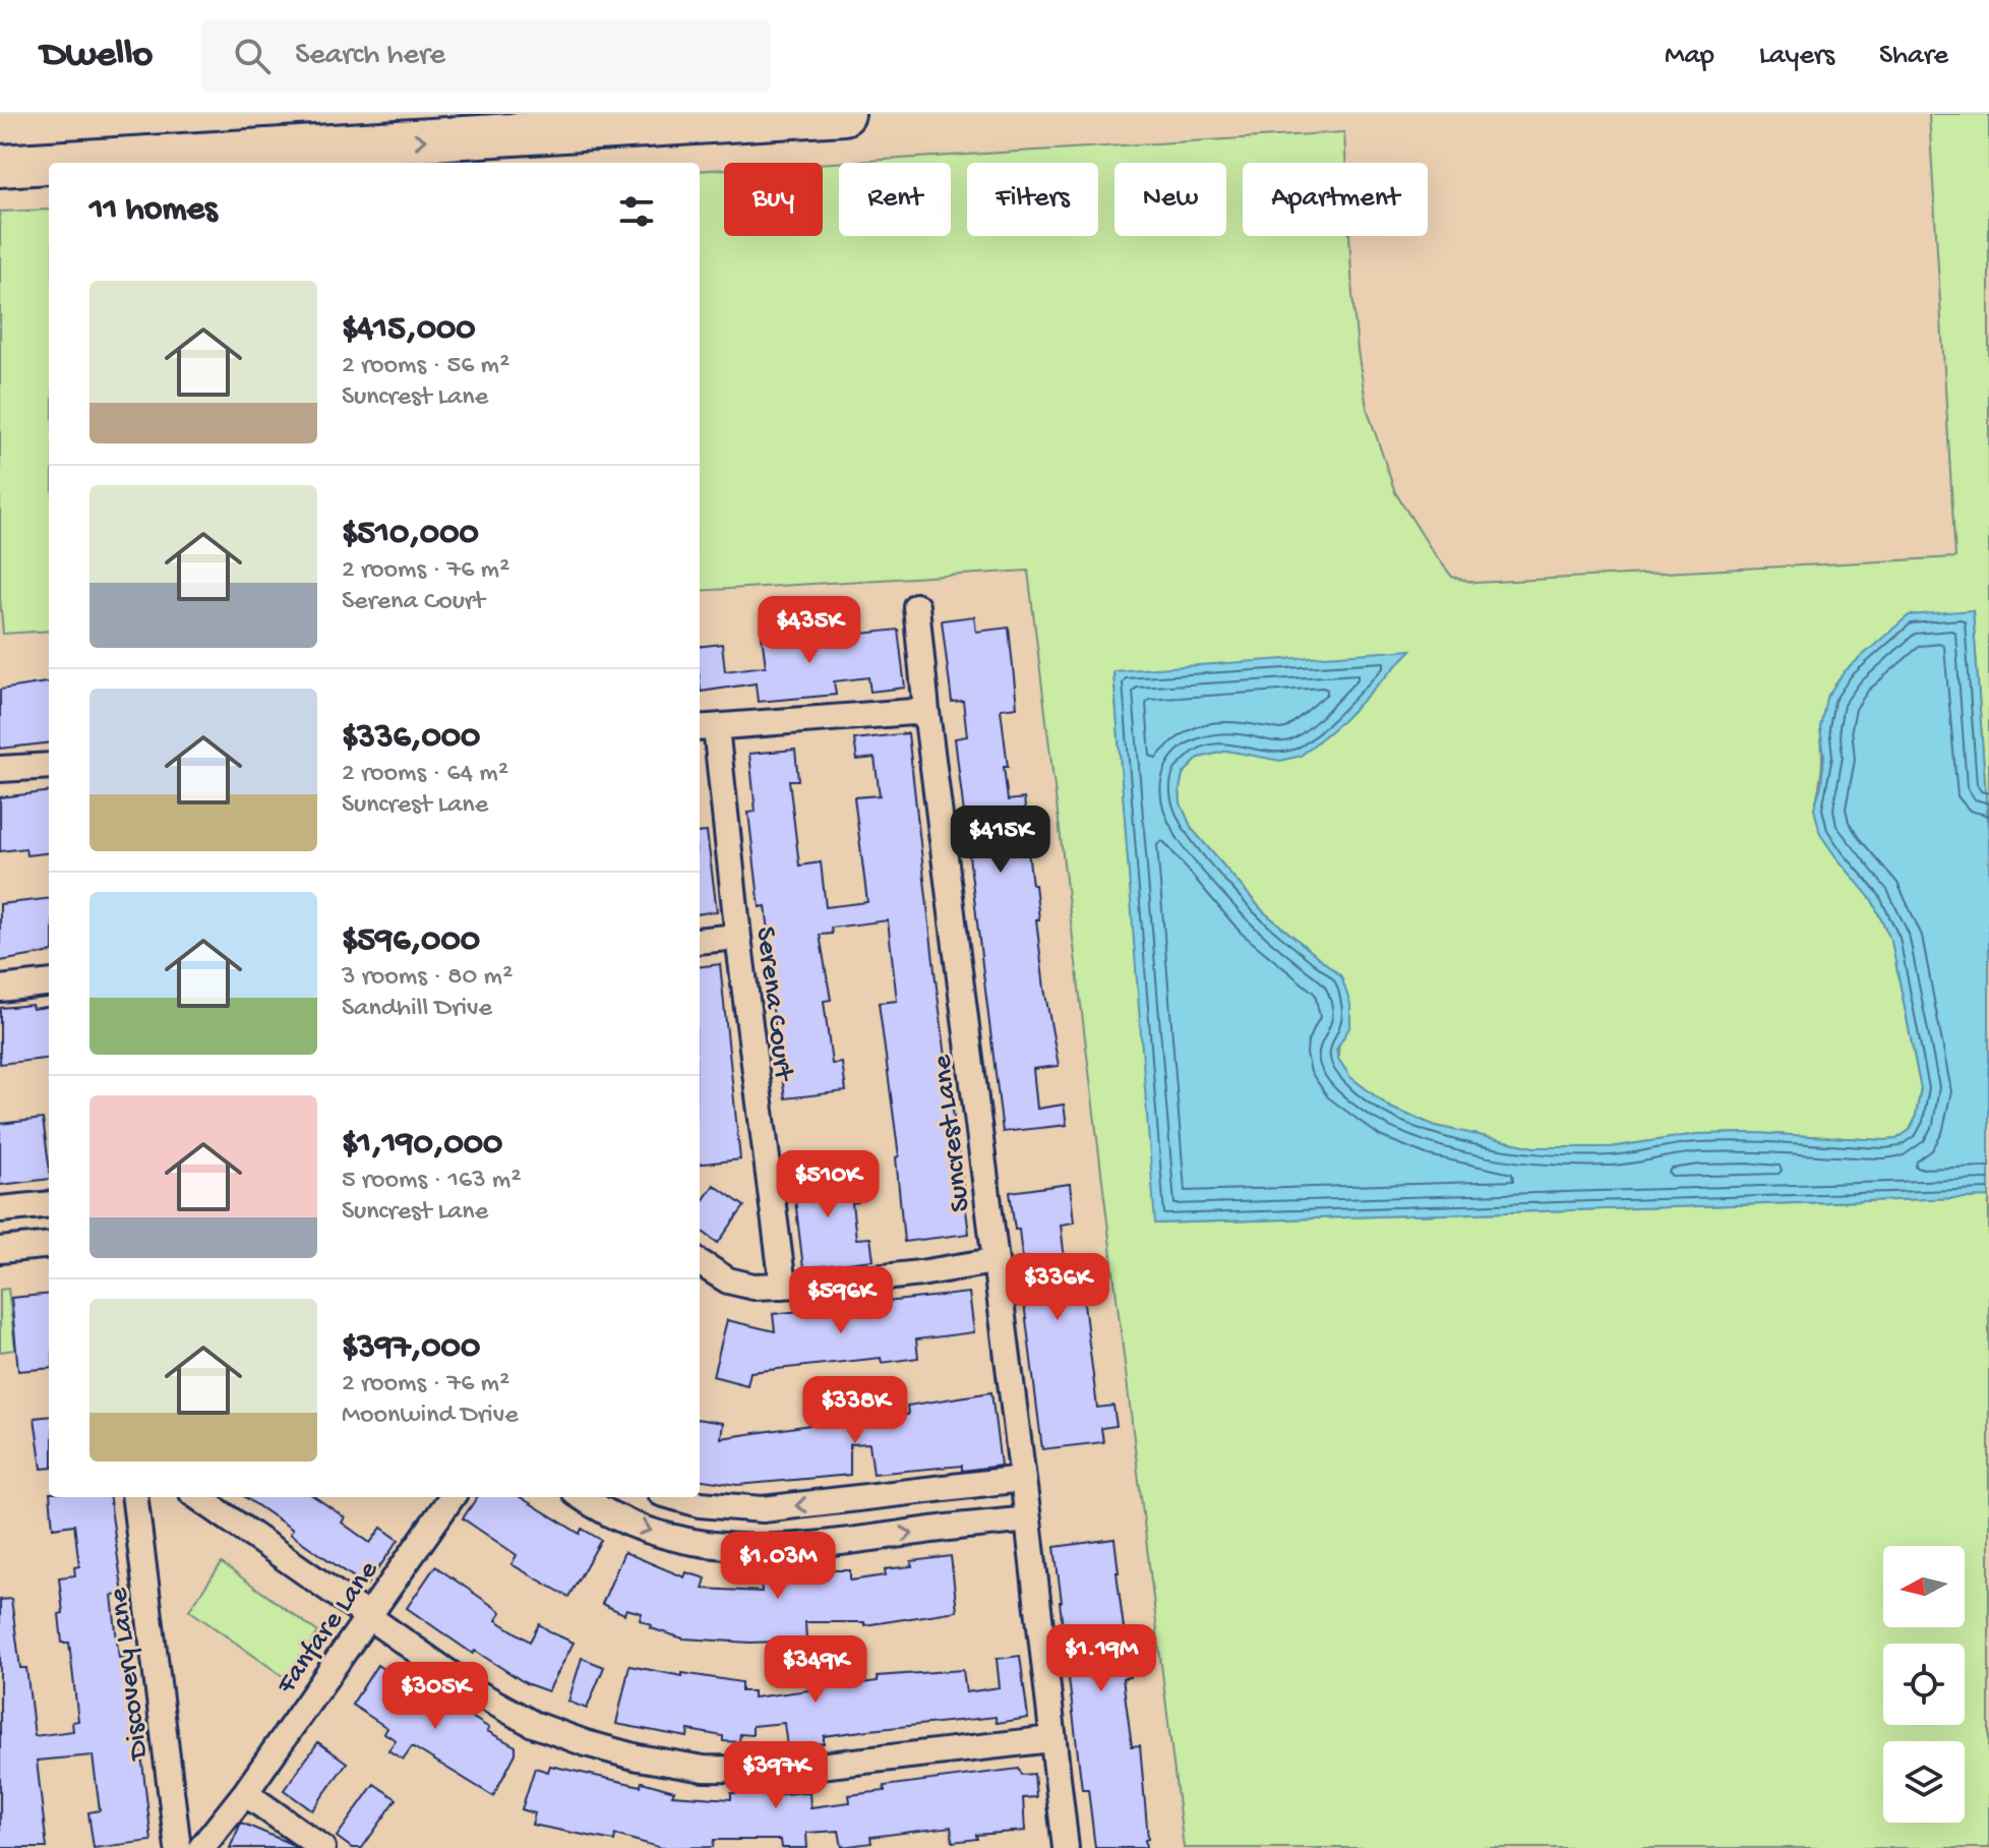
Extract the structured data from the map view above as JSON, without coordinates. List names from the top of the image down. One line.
{"streets":{"street":["Serena Court","Suncrest Lane","Fanfare Lane","Discovery Lane"]},"north":"left","page":{"header":"Dwello","search":"Search here","nav":["Map","Layers","Share"],"chip":["Buy","Rent","Filters","New","Apartment"],"heading":"11 homes","list":[{"name":"$415,000","note":"2 rooms · 56 m² · Suncrest Lane"},{"name":"$510,000","note":"2 rooms · 76 m² · Serena Court"},{"name":"$336,000","note":"2 rooms · 64 m² · Suncrest Lane"},{"name":"$596,000","note":"3 rooms · 80 m² · Sandhill Drive"},{"name":"$1,190,000","note":"5 rooms · 163 m² · Suncrest Lane"},{"name":"$397,000","note":"2 rooms · 76 m² · Moonwind Drive"}],"price":["$435K","$415K","$510K","$336K","$596K","$338K","$1.03M","$1.19M","$349K","$305K","$397K"]}}
